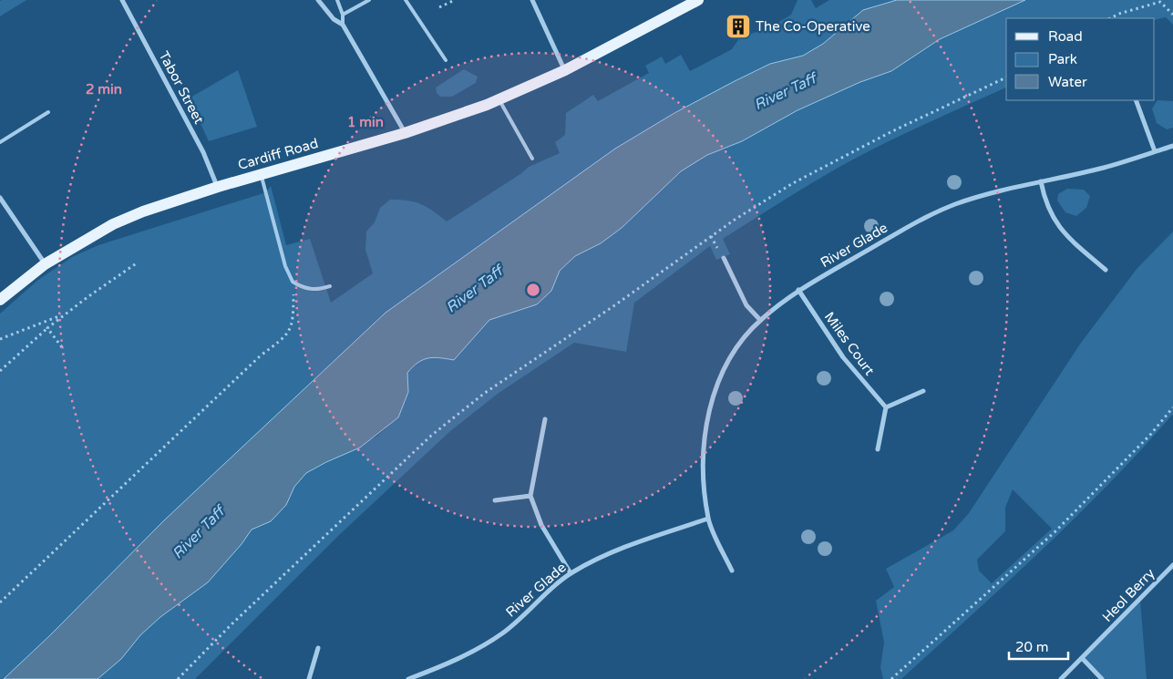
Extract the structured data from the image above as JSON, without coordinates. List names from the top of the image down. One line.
{"streets":{"main road":["Cardiff Road"],"street":["Tabor Street","River Glade","Miles Court","Heol Berry"]},"crossings":[["Tabor Street","Cardiff Road"],["River Glade","Miles Court"]],"water":["River Taff"],"places":{"building":["The Co-Operative"]},"legend":["Road","Park","Water"],"scale_bar":"20 m","rings":["2 min","1 min"]}
